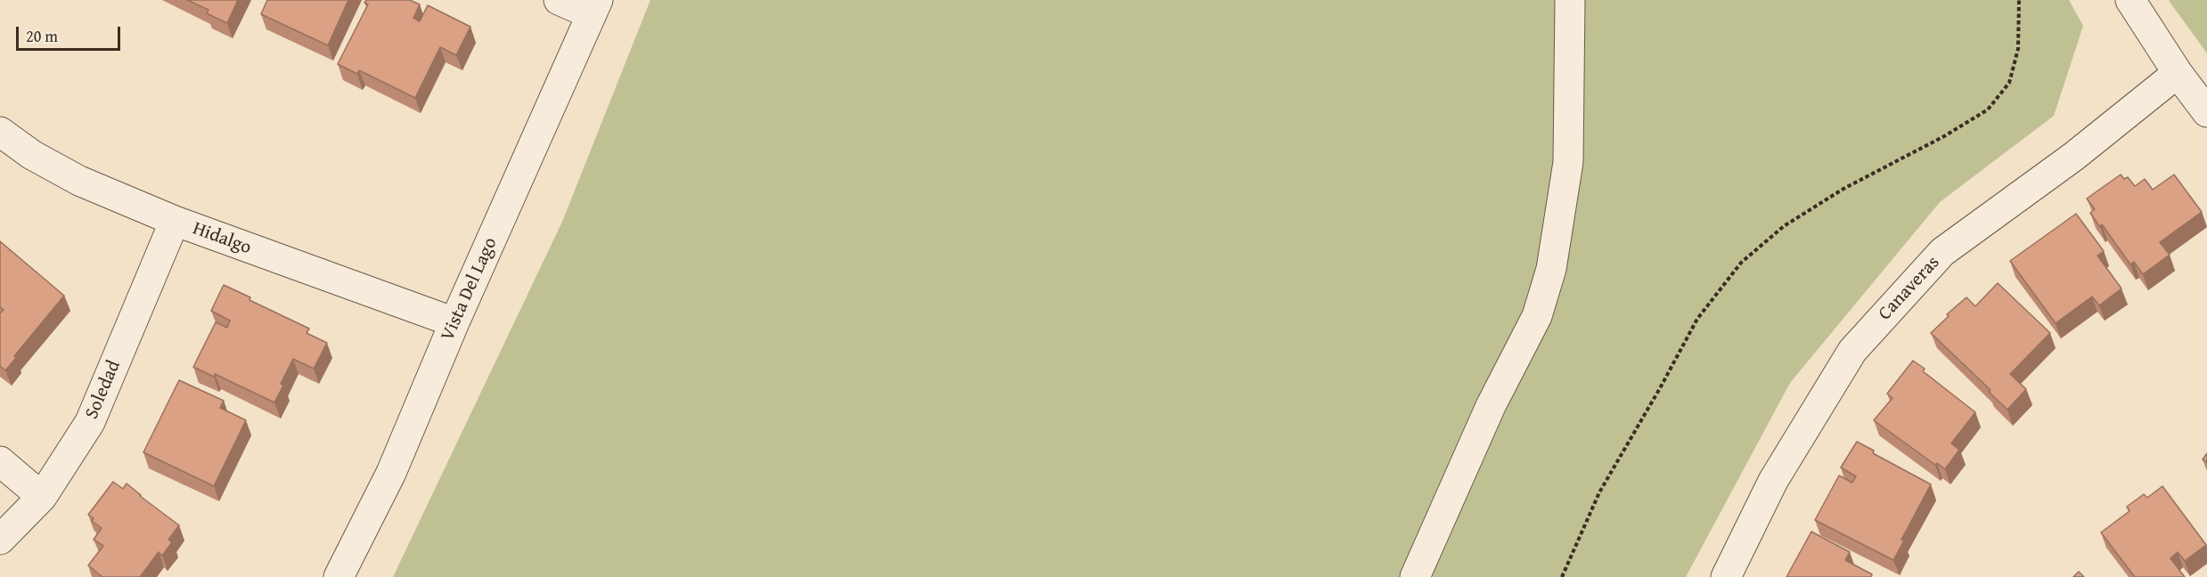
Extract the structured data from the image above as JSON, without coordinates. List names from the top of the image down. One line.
{"streets":{"street":["Hidalgo","Canaveras","Vista Del Lago","Soledad"]},"crossings":[["Hidalgo","Vista Del Lago"],["Hidalgo","Soledad"]],"scale_bar":"20 m"}
